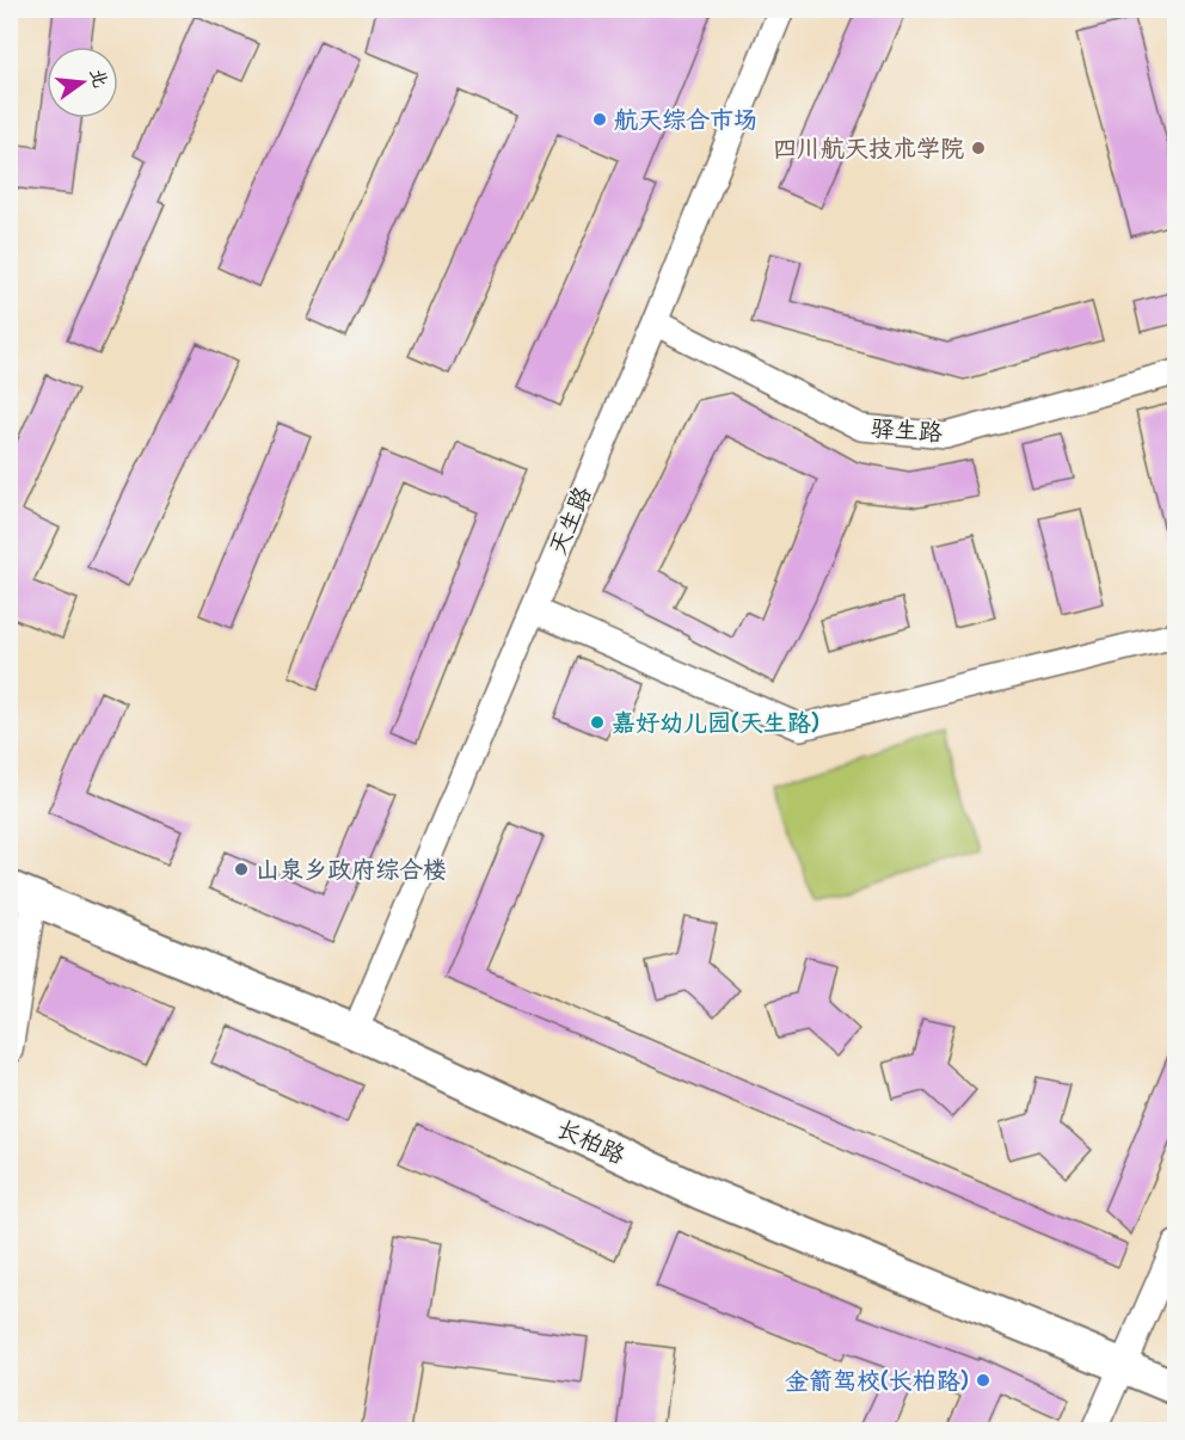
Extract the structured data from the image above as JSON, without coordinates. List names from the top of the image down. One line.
{"streets":{"street":["驿生路","天生路","长柏路"]},"crossings":[["驿生路","天生路"],["天生路","长柏路"]],"places":["航天综合市场","四川航天技术学院","嘉好幼儿园(天生路)","山泉乡政府综合楼","金箭驾校(长柏路)"],"north":"right"}
